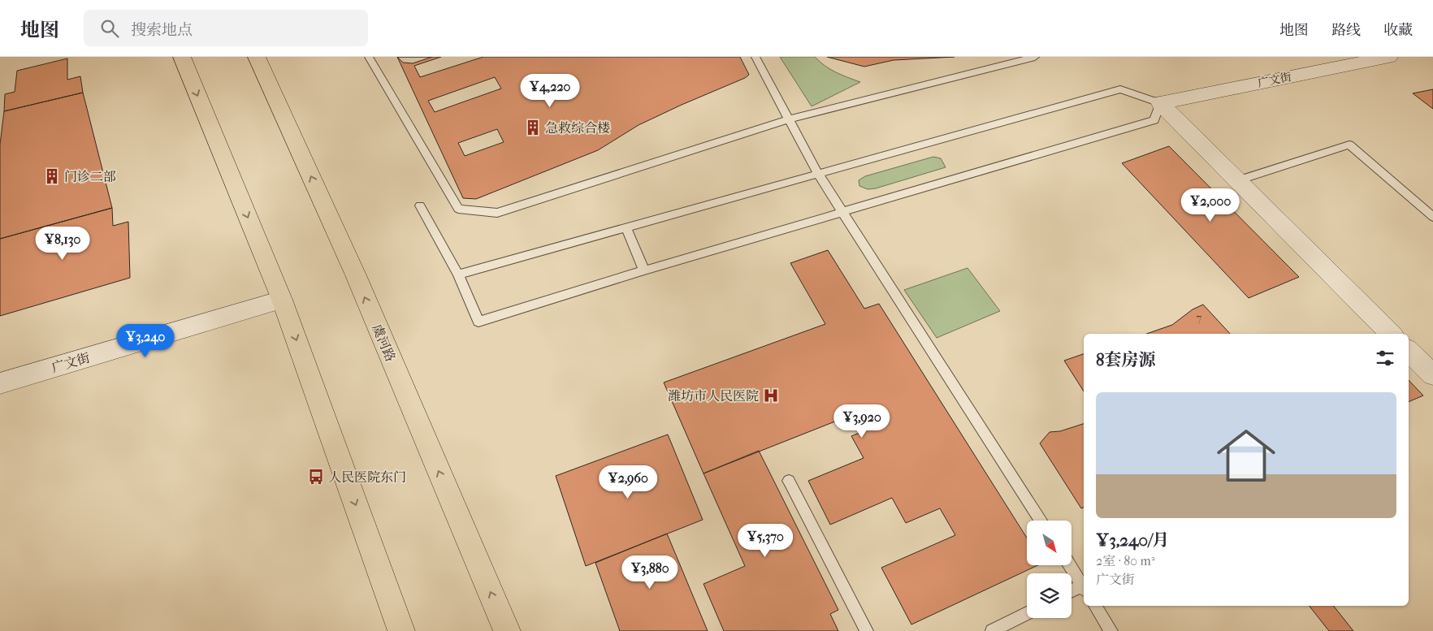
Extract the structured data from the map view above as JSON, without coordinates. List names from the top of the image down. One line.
{"streets":{"main road":["虞河路"],"street":["广文街"]},"places":{"building":["急救综合楼","门诊二部"],"hospital":["潍坊市人民医院"],"bus stop":["人民医院东门"]},"house_numbers":["7"],"north":"bottom right","page":{"header":"地图","search":"搜索地点","nav":["地图","路线","收藏"],"price":["¥4,220","¥2,000","¥8,130","¥3,240","¥3,920","¥2,960","¥5,370","¥3,880"],"heading":"8套房源","list":[{"name":"¥3,240/月","note":"2室 · 80 m² · 广文街"}]}}
